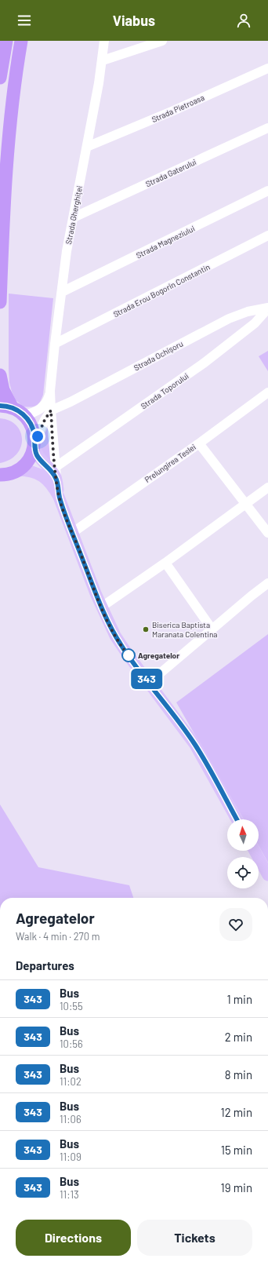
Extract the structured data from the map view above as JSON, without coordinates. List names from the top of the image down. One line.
{"streets":{"main road":["Strada Gherghiței"],"street":["Strada Pietroasa","Strada Gaterului","Strada Magneziului","Strada Erou Bogorin Constantin","Strada Ochișoru","Strada Toporului","Prelungirea Teslei"]},"crossings":[["Strada Pietroasa","Strada Gherghiței"],["Strada Gaterului","Strada Gherghiței"],["Strada Gherghiței","Strada Magneziului"],["Strada Gherghiței","Strada Erou Bogorin Constantin"],["Strada Gherghiței","Strada Ochișoru"],["Strada Gherghiței","Strada Toporului"],["Strada Gherghiței","Prelungirea Teslei"],["Strada Ochișoru","Strada Toporului"]],"places":["Biserica Baptista Maranata Colentina","Agregatelor"],"lines":["bus line 343"],"north":"top","page":{"header":"Viabus","on_map":"343","heading":[["Agregatelor","Walk · 4 min · 270 m"],"Departures"],"list":[{"mark":"343","name":"Bus","note":"10:55","value":"1 min"},{"mark":"343","name":"Bus","note":"10:56","value":"2 min"},{"mark":"343","name":"Bus","note":"11:02","value":"8 min"},{"mark":"343","name":"Bus","note":"11:06","value":"12 min"},{"mark":"343","name":"Bus","note":"11:09","value":"15 min"},{"mark":"343","name":"Bus","note":"11:13","value":"19 min"}],"buttons":["Directions","Tickets"]}}
